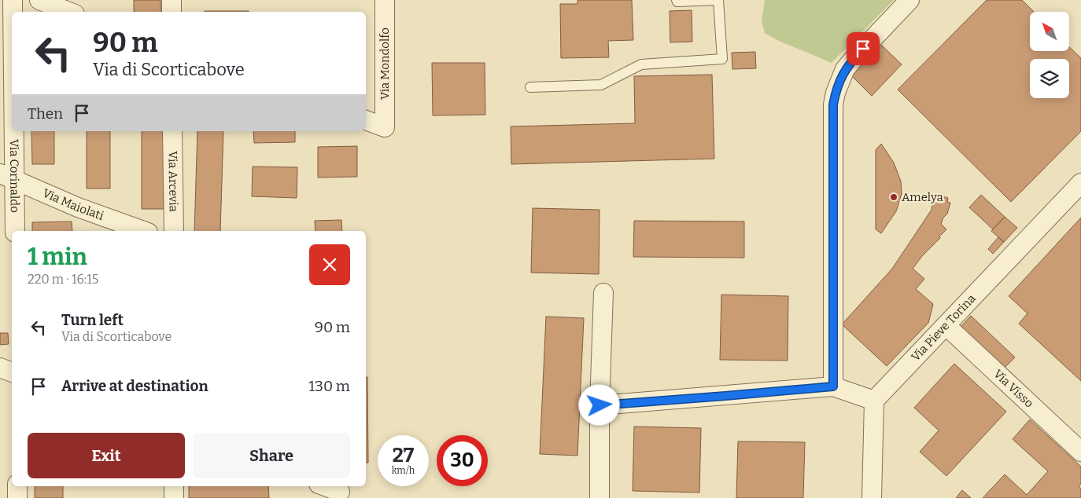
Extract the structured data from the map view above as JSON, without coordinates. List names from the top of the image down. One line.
{"streets":{"street":["Via Mondolfo","Via Corinaldo","Via Arcevia","Via Maiolati","Via Pieve Torina","Via Visso"]},"crossings":[["Via Corinaldo","Via Maiolati"],["Via Pieve Torina","Via Visso"]],"places":["Amelya"],"north":"top left","page":{"turn":["90 m","Via di Scorticabove"],"then":"Then","heading":["1 min","220 m · 16:15"],"list":[{"name":"Turn left","note":"Via di Scorticabove","value":"90 m"},{"name":"Arrive at destination","value":"130 m"}],"buttons":["Exit","Share"],"speed":"27 km/h","limit":"30"}}
